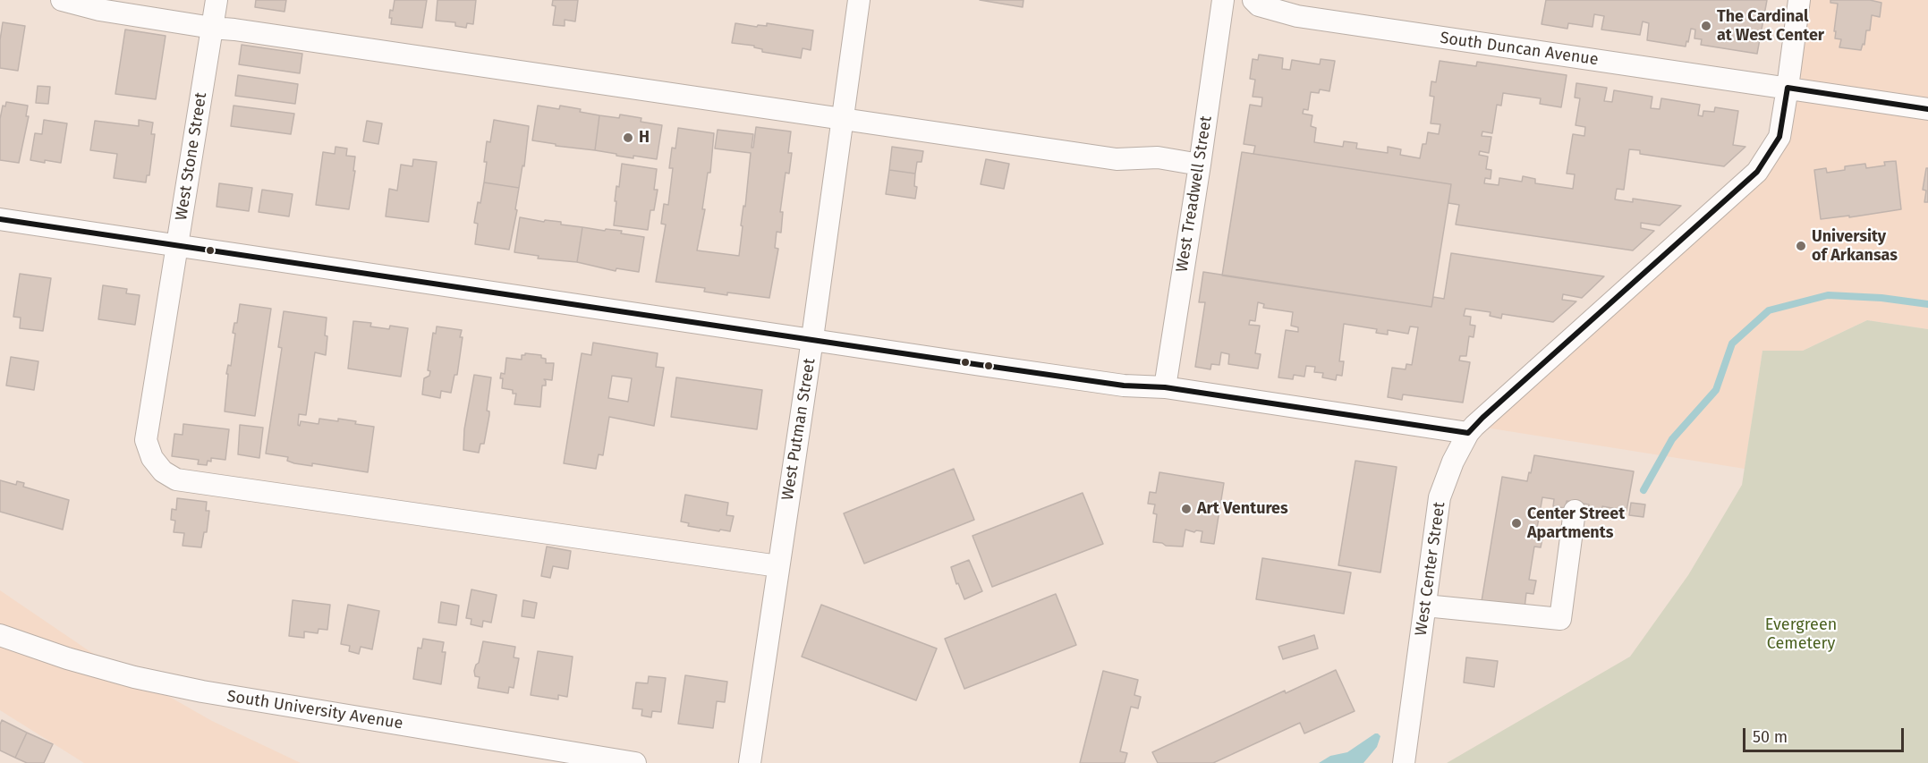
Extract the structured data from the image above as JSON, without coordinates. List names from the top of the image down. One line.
{"streets":{"street":["South Duncan Avenue","West Stone Street","West Treadwell Street","West Putman Street","West Center Street","South University Avenue"]},"crossings":[["South Duncan Avenue","West Center Street"],["West Stone Street","West Putman Street"]],"parks":["Evergreen Cemetery"],"places":["The Cardinal at West Center","H","University of Arkansas","Art Ventures","Center Street Apartments"],"scale_bar":"50 m"}
